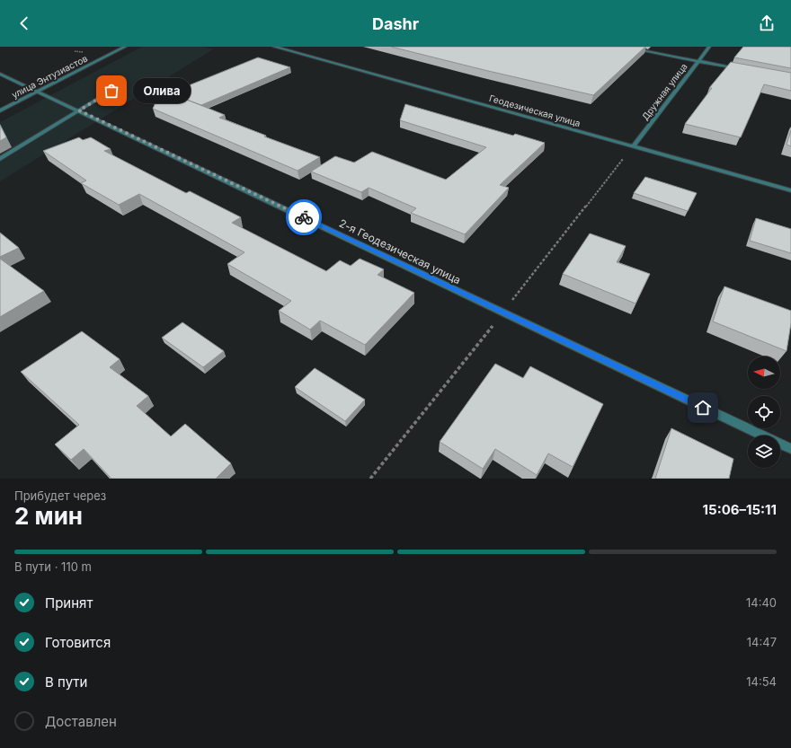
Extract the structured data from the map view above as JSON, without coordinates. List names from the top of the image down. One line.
{"streets":{"street":["улица Энтузиастов","Дружная улица","Геодезическая улица","2-я Геодезическая улица"]},"crossings":[["улица Энтузиастов","2-я Геодезическая улица"],["Дружная улица","Геодезическая улица"]],"places":["Олива"],"north":"left","page":{"header":"Dashr","bubble":"Олива","heading":["2 мин","Прибудет через","15:06–15:11"],"bar":"В пути · 110 m","list":[["Принят","14:40"],["Готовится","14:47"],["В пути","14:54"],"Доставлен"]}}
